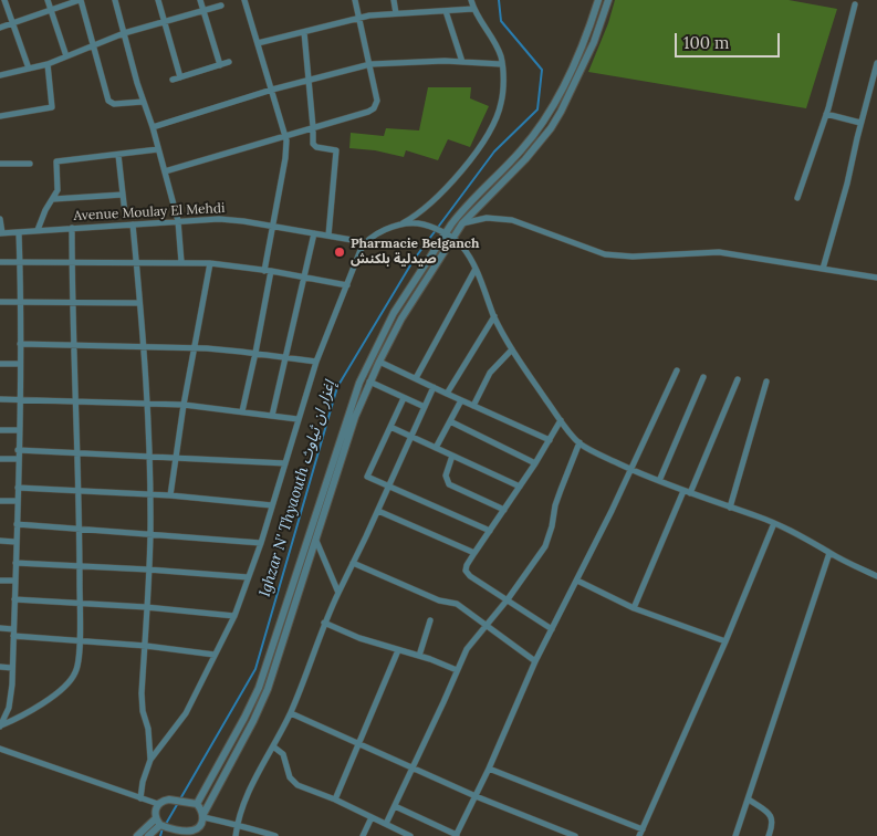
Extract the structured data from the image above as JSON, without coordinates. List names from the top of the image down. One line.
{"streets":{"street":["Avenue Moulay El Mehdi"]},"water":["Ighzar N' Thyaouth إغزار ان ثياوث"],"places":["Pharmacie Belganch صيدلية بلكنش"],"scale_bar":"100 m"}
